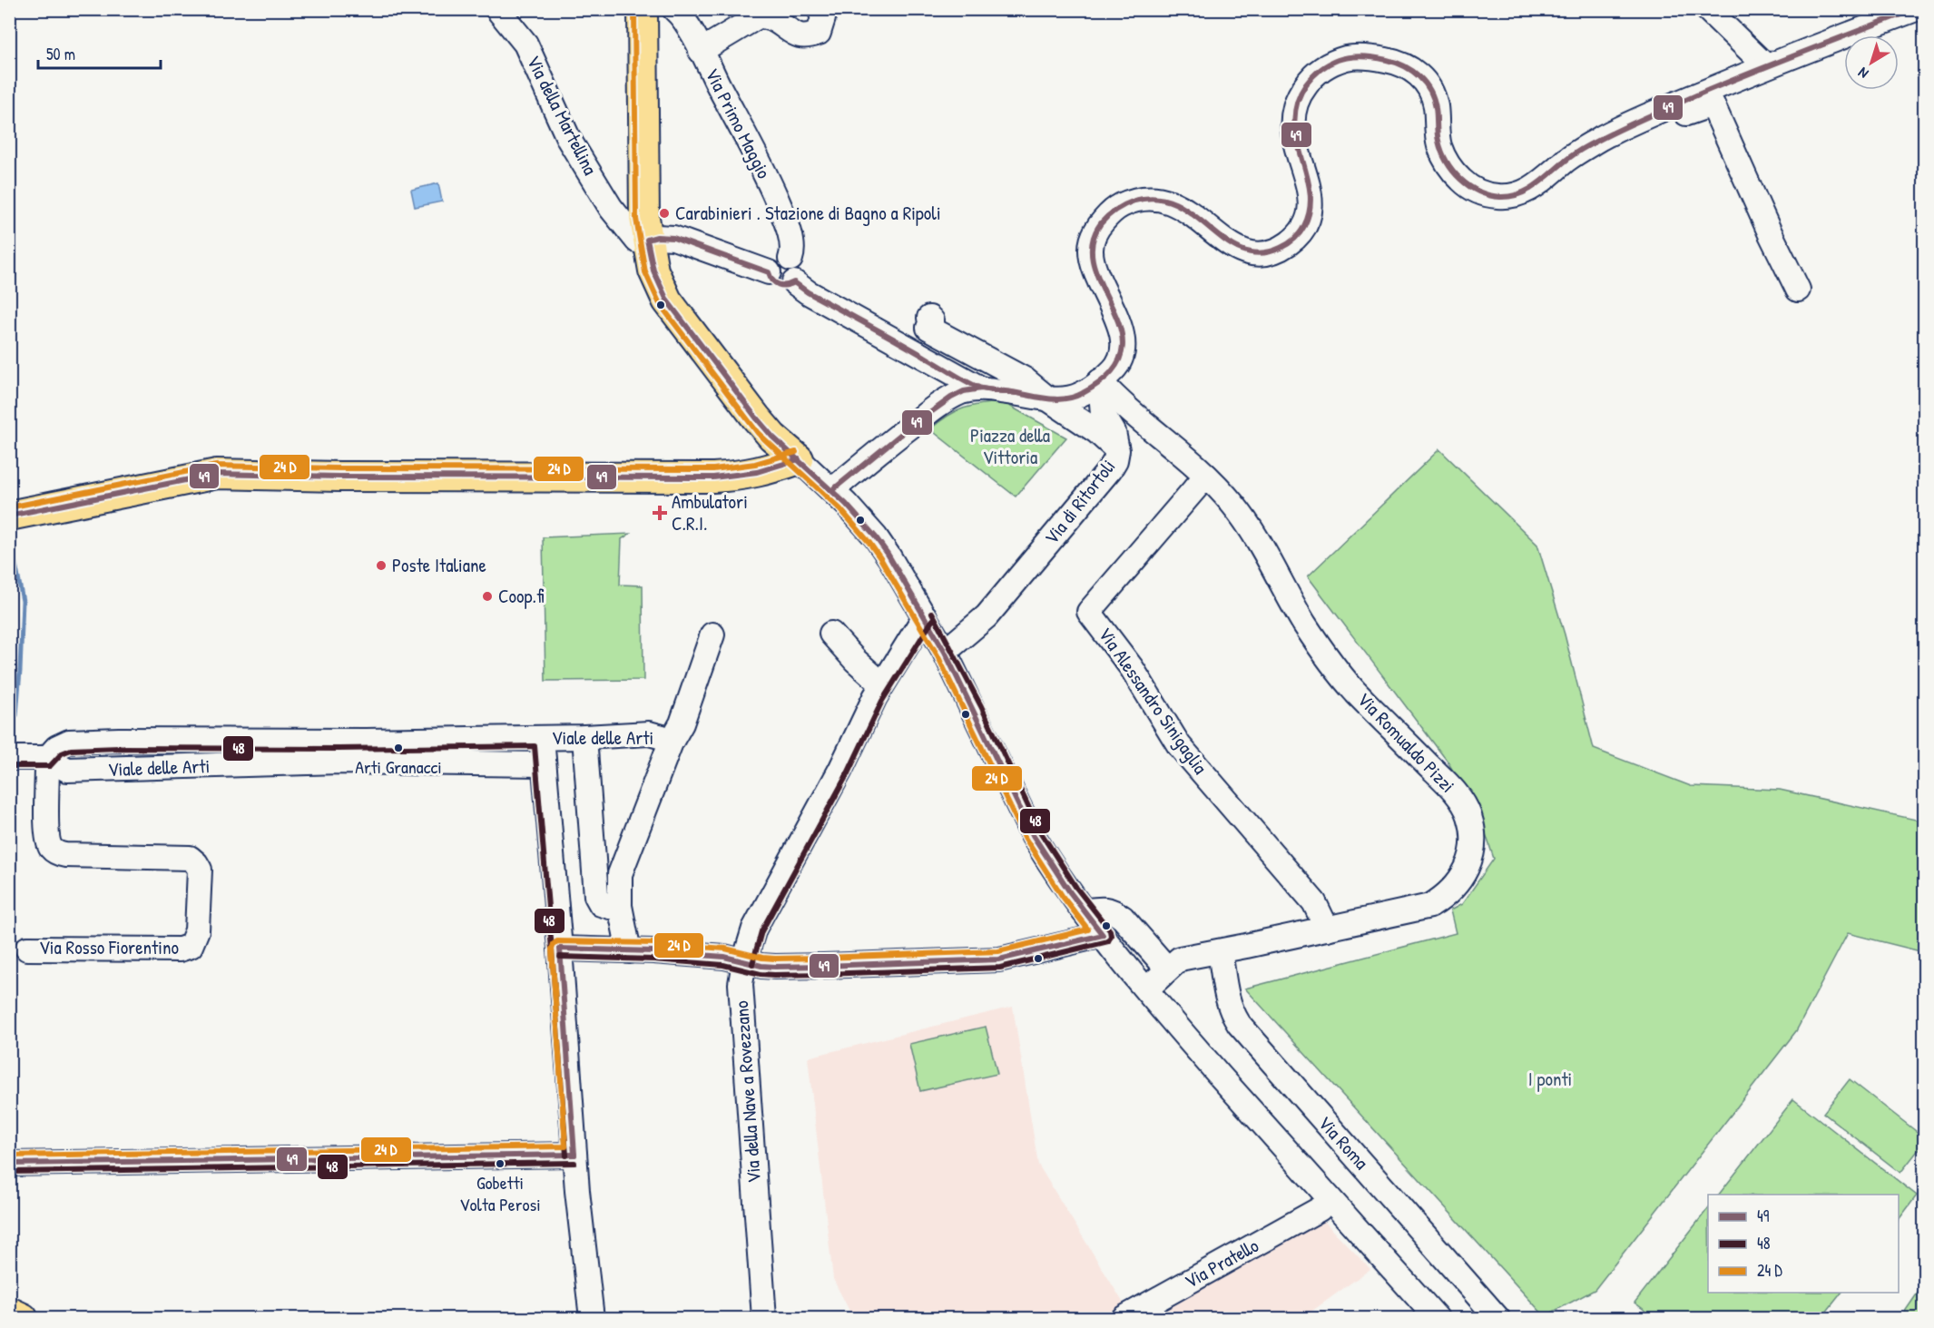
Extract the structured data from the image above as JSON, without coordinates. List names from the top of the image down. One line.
{"streets":{"street":["Via della Martellina","Via Primo Maggio","Via di Ritortoli","Via Alessandro Sinigaglia","Viale delle Arti","Via Romualdo Pizzi","Via Rosso Fiorentino","Via della Nave a Rovezzano","Via Roma","Via Pratello"]},"crossings":[["Via di Ritortoli","Via Romualdo Pizzi"],["Via Alessandro Sinigaglia","Via Romualdo Pizzi"],["Viale delle Arti","Via Rosso Fiorentino"],["Via Romualdo Pizzi","Via Roma"]],"parks":["Piazza della Vittoria","I ponti"],"places":{"other":["Carabinieri . Stazione di Bagno a Ripoli","Poste Italiane","Coop.fi","Arti Granacci","Gobetti Volta Perosi"],"health":["Ambulatori C.R.I."]},"lines":["transit line 49","transit line 48"],"legend":["49","48","24 D"],"scale_bar":"50 m","north":"bottom left"}
